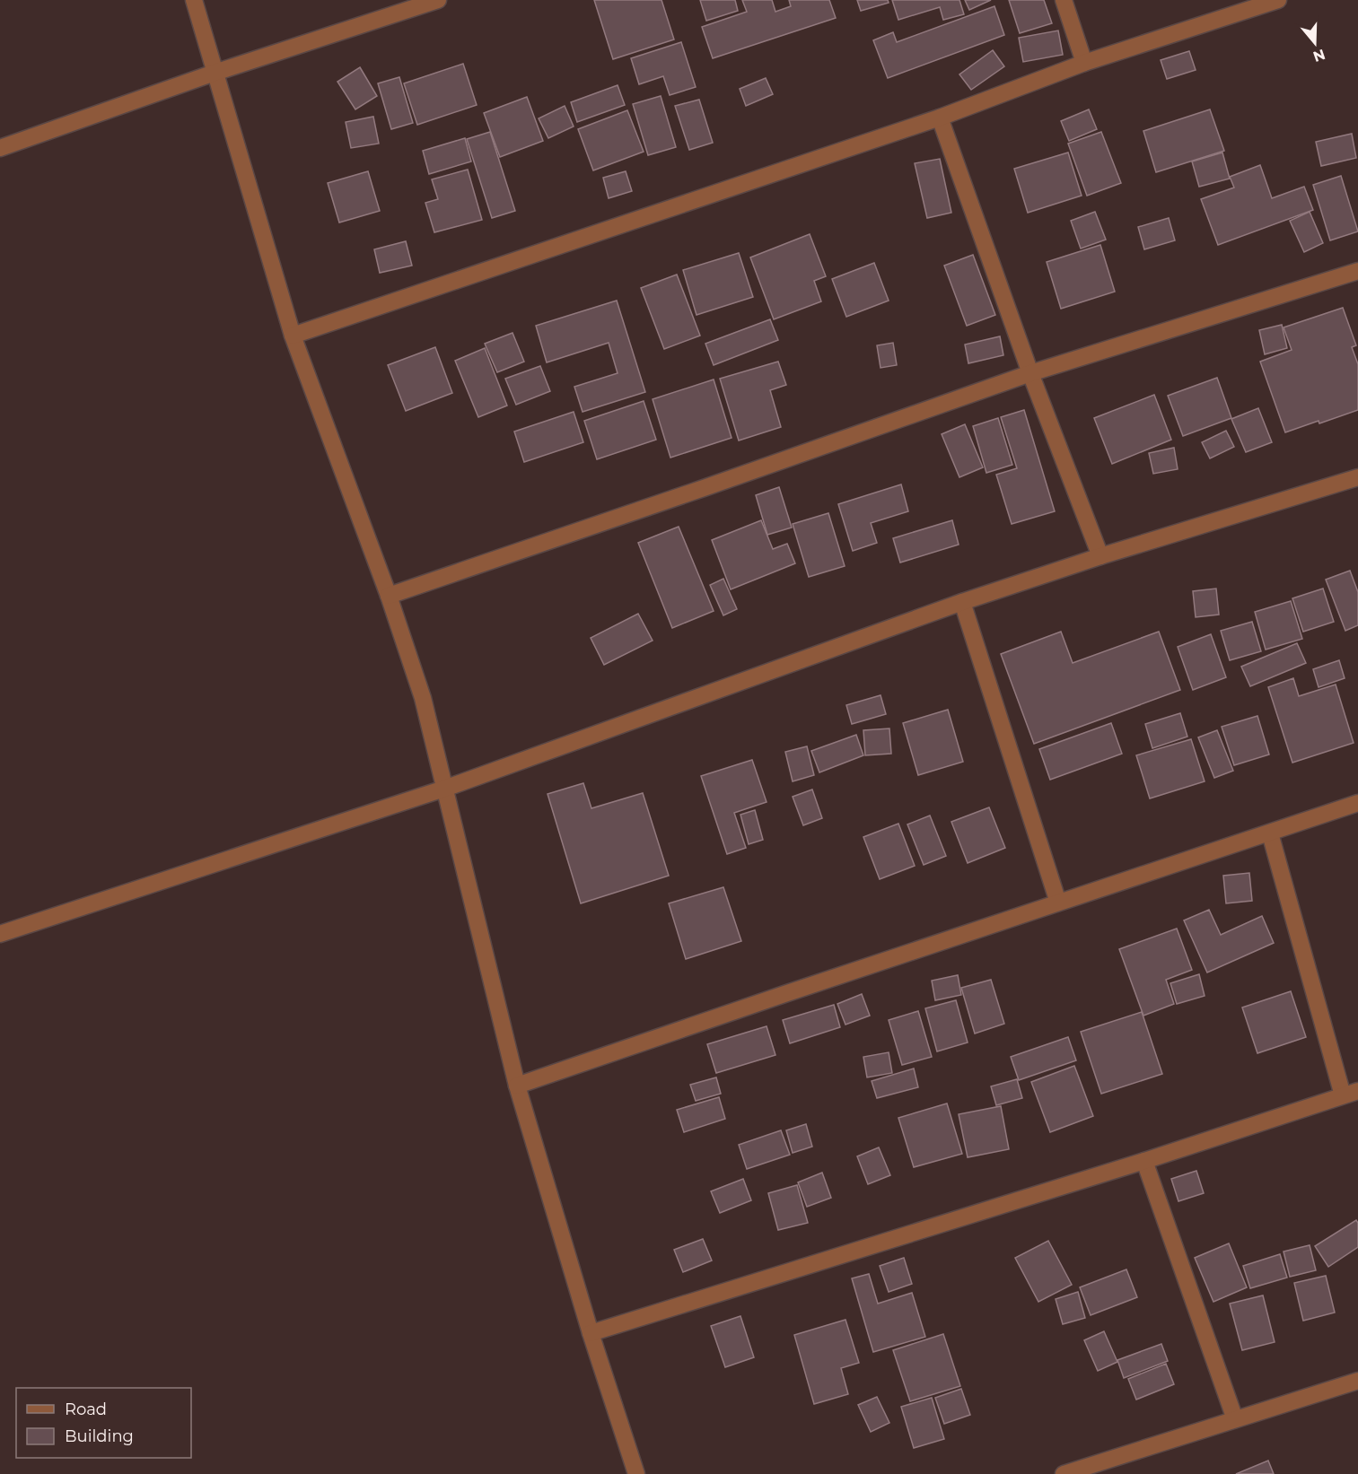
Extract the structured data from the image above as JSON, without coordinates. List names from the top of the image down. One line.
{"legend":["Road","Building"],"north":"bottom"}
